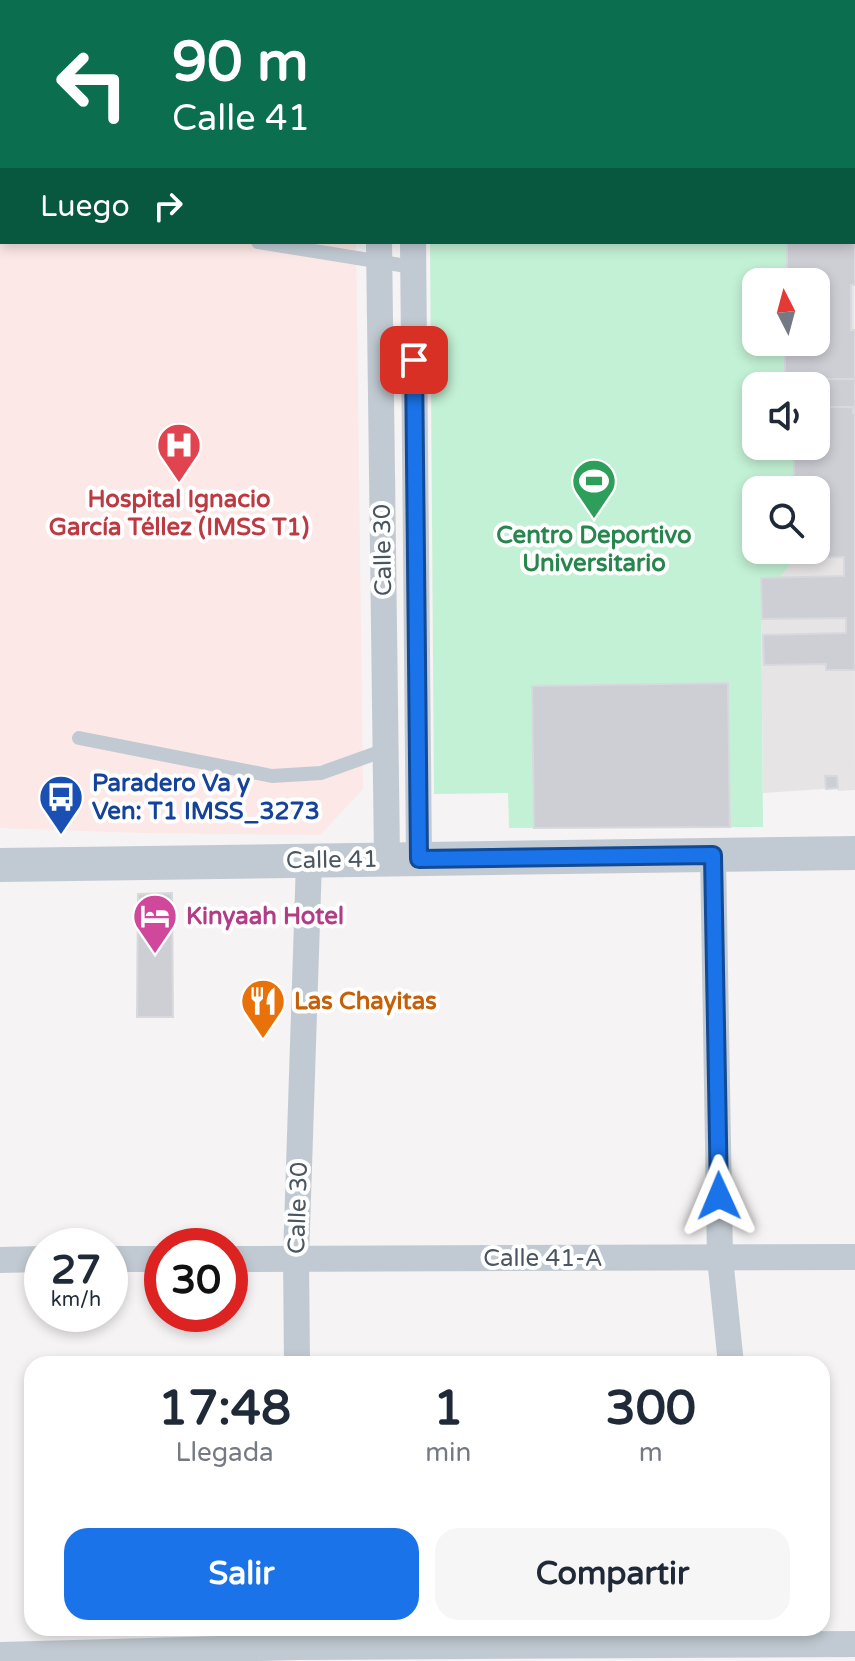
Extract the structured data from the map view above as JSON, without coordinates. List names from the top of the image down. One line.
{"streets":{"street":["Calle 30","Calle 41","Calle 41-A"]},"crossings":[["Calle 30","Calle 41"],["Calle 30","Calle 41-A"]],"places":{"hospital":["Hospital Ignacio García Téllez (IMSS T1)"],"sports":["Centro Deportivo Universitario"],"bus stop":["Paradero Va y Ven: T1 IMSS_3273"],"hotel":["Kinyaah Hotel"],"restaurant":["Las Chayitas"]},"north":"top","page":{"turn":["90 m","Calle 41"],"then":"Luego","speed":"27 km/h","limit":"30","eta":["17:48","Llegada","1","min","300","m"],"buttons":["Salir","Compartir"]}}
